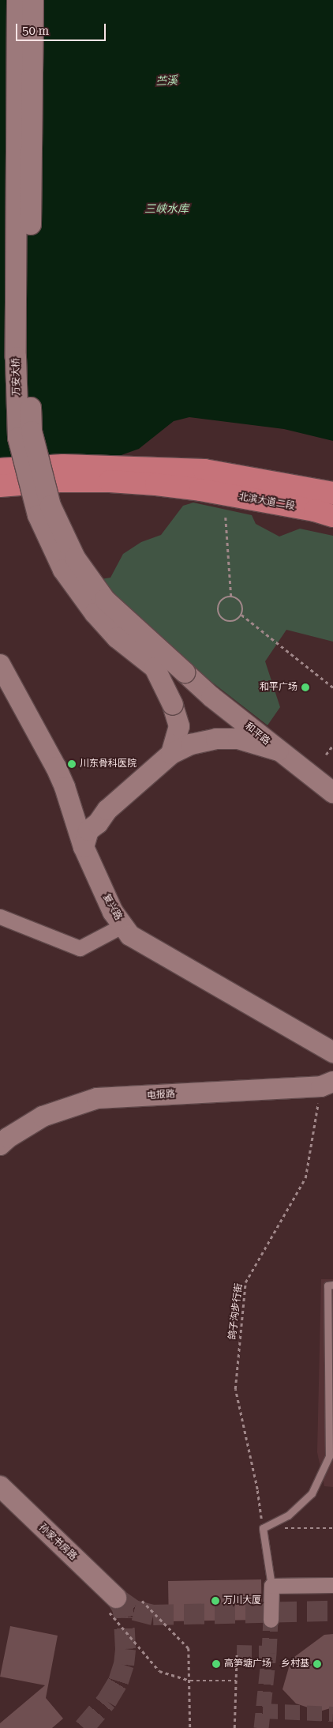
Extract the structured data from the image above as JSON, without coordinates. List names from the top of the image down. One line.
{"streets":{"main road":["万安大桥","北滨大道二段","和平路","复兴路","电报路","孙家书房路"],"path":["鸽子沟步行街"]},"crossings":[["万安大桥","和平路"],["电报路","鸽子沟步行街"]],"water":["苎溪","三峡水库"],"places":["和平广场","川东骨科医院","万川大厦","高笋塘广场","乡村基"],"scale_bar":"50 m"}
